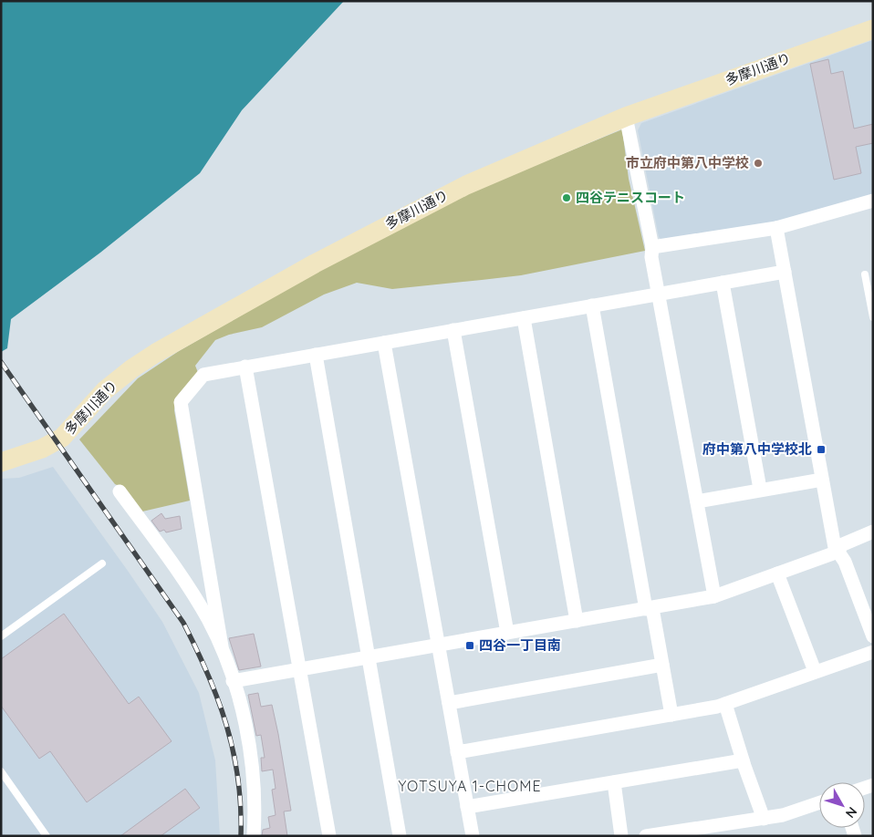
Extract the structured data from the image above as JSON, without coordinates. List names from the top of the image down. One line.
{"streets":{"street":["多摩川通り"]},"districts":["YOTSUYA 1-CHOME"],"places":{"other":["市立府中第八中学校","四谷テニスコート"],"transit":["府中第八中学校北","四谷一丁目南"]},"north":"bottom right"}
